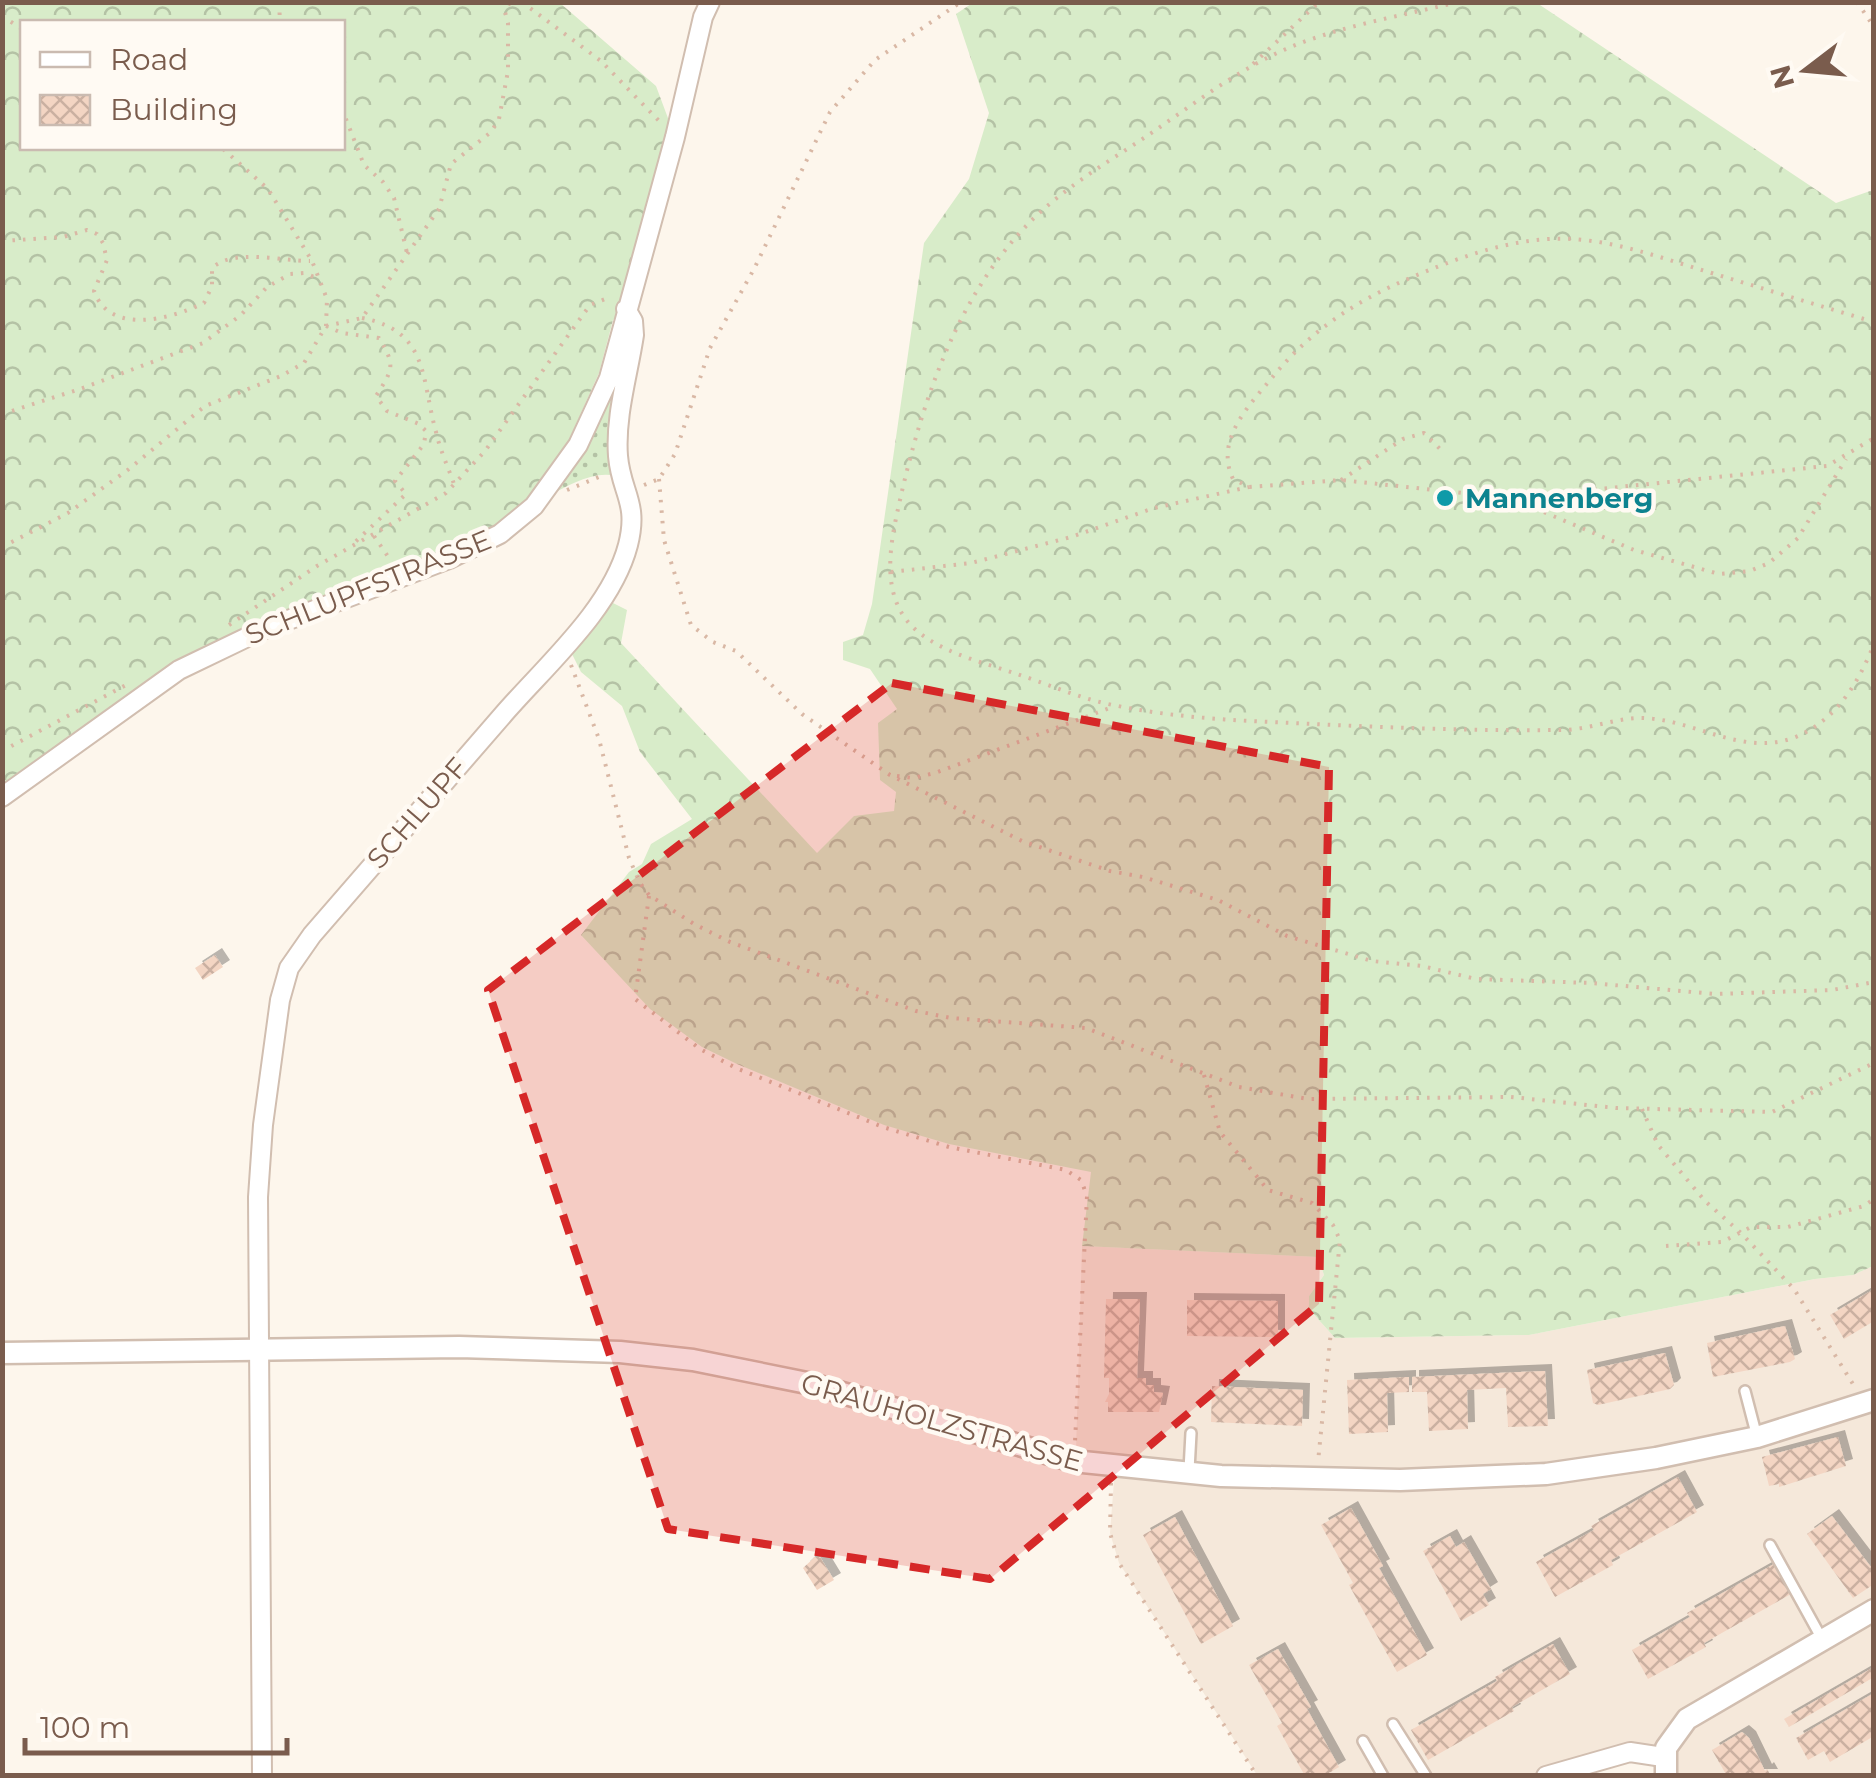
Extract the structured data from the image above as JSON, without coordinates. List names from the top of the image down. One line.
{"streets":{"street":["SCHLUPFSTRASSE","SCHLUPF","GRAUHOLZSTRASSE"]},"crossings":[["SCHLUPFSTRASSE","SCHLUPF"],["SCHLUPF","GRAUHOLZSTRASSE"]],"places":["Mannenberg"],"legend":["Road","Building"],"scale_bar":"100 m","north":"left"}
